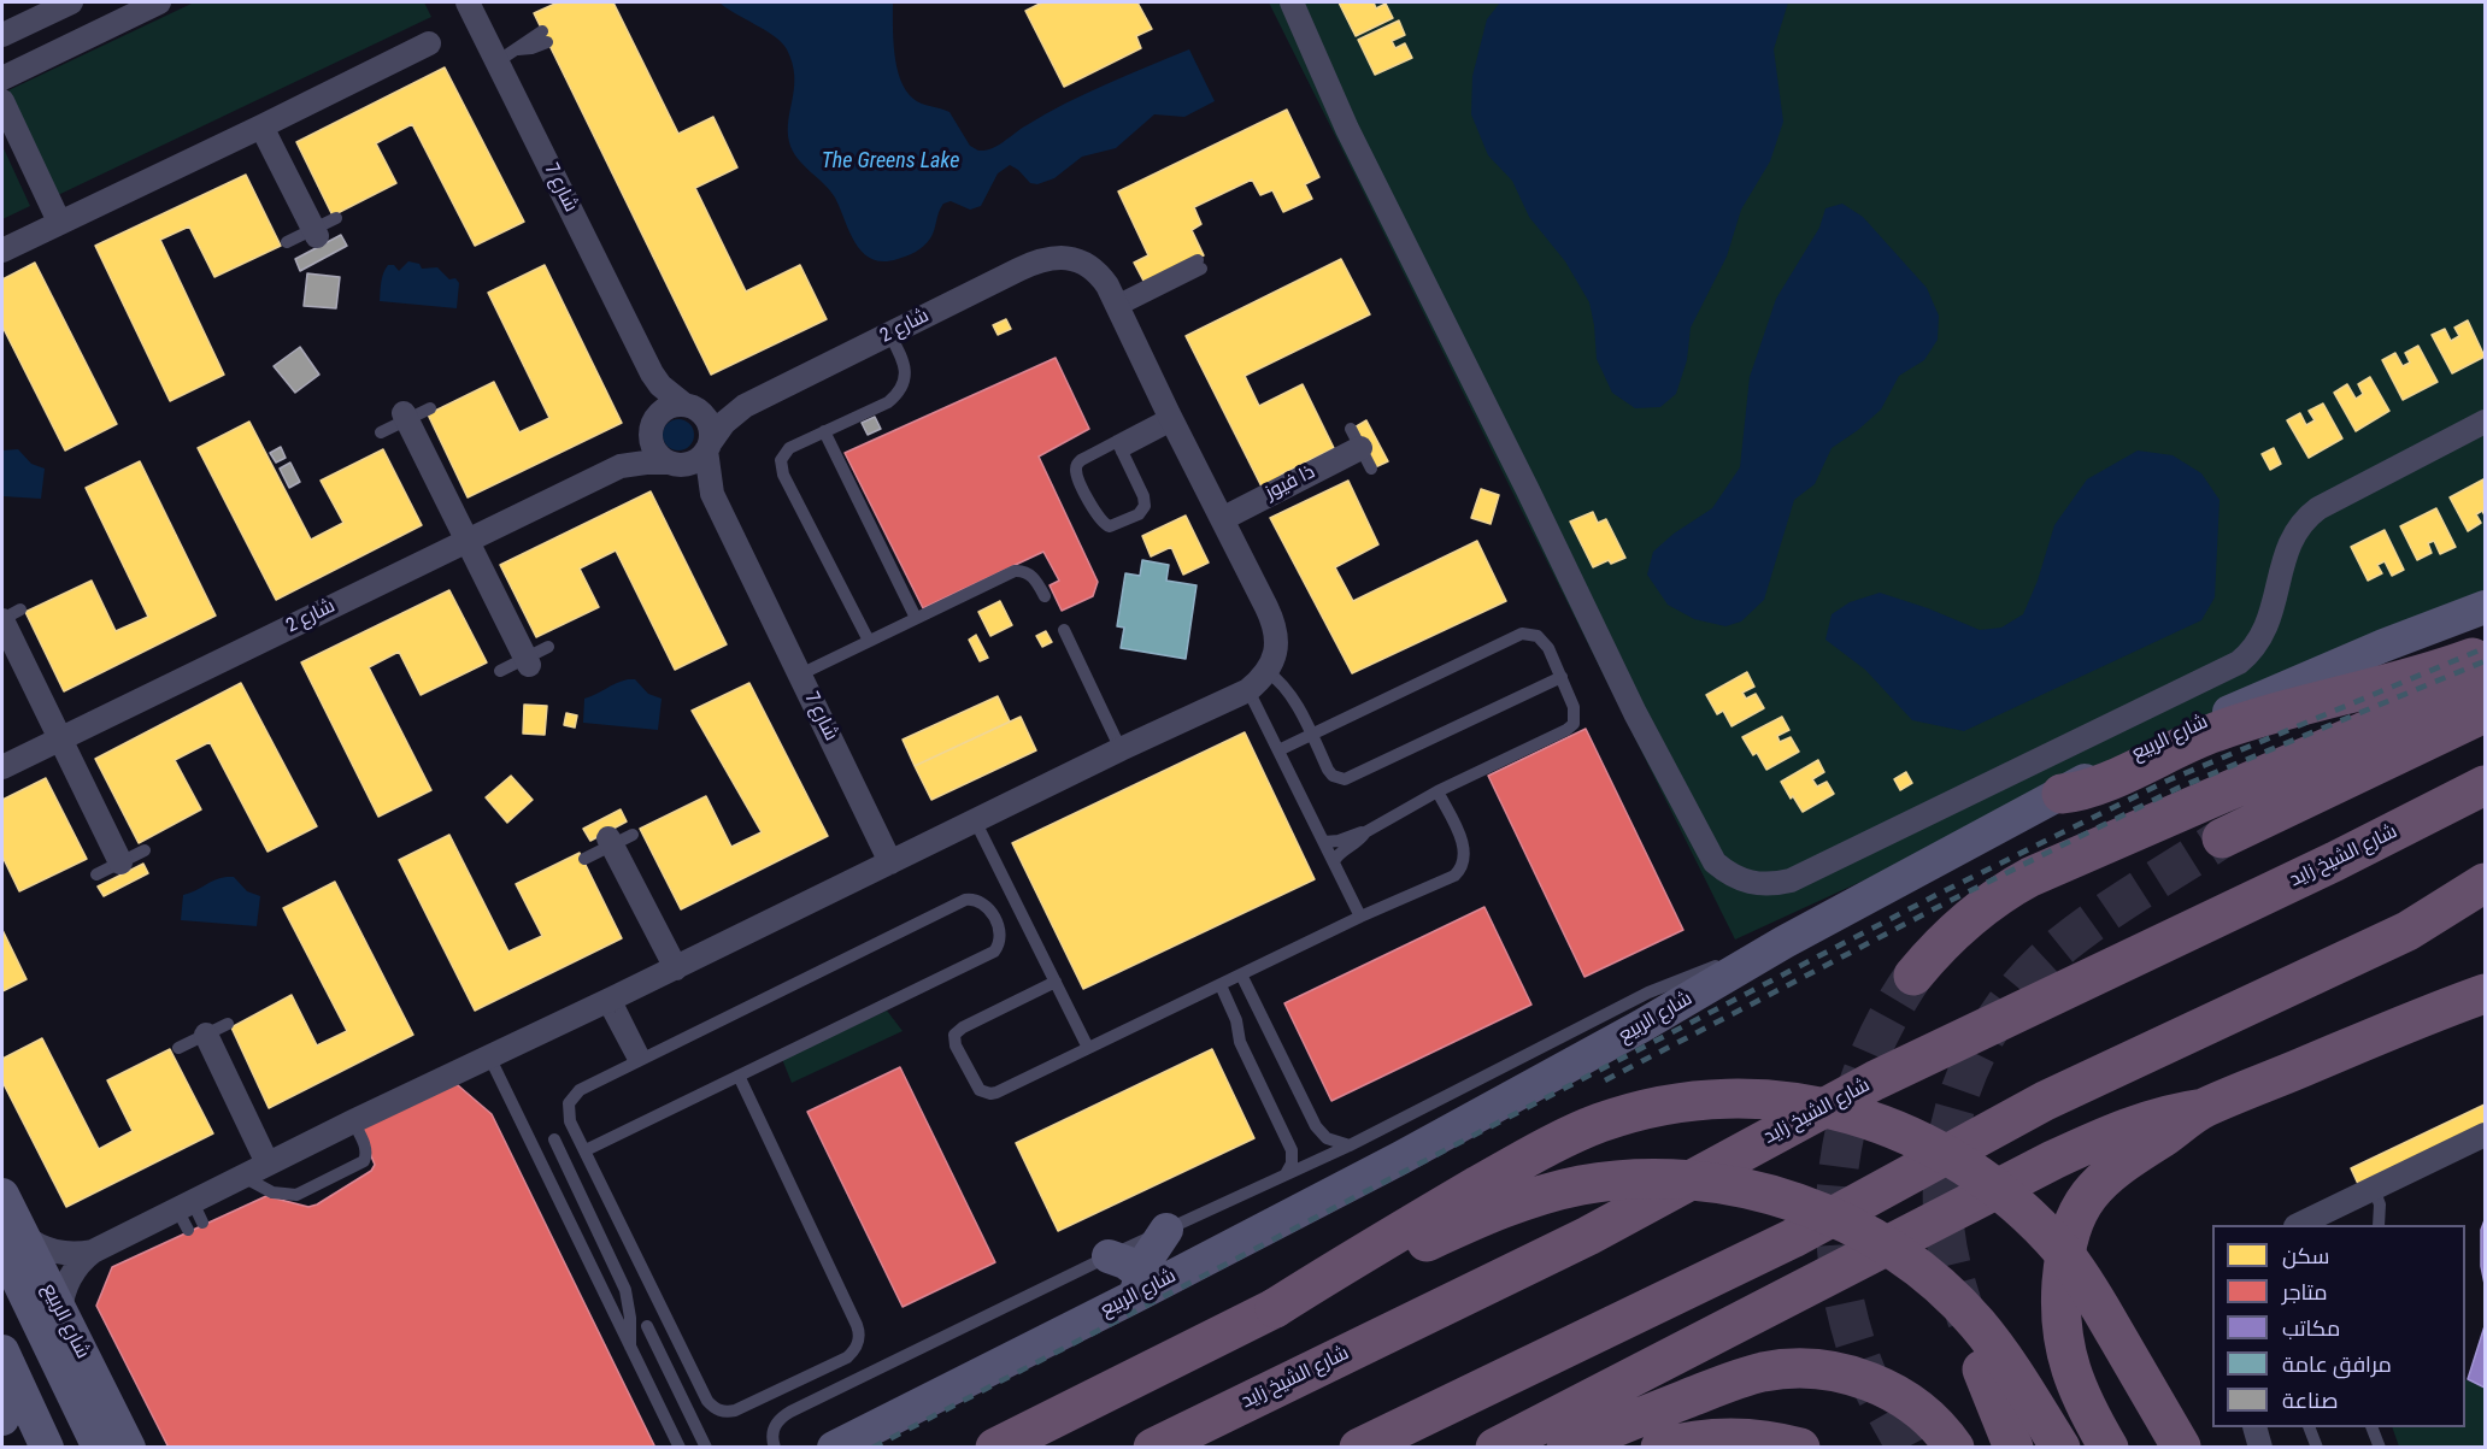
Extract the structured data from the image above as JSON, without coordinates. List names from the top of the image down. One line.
{"streets":{"highway":["شارع الشيخ زايد"],"main road":["شارع الربيع"],"street":["شارع 7","شارع 2","ذا فيوز"]},"crossings":[["شارع 7","شارع 2"]],"water":["The Greens Lake"],"legend":["سكن","متاجر","مكاتب","مرافق عامة","صناعة"]}
